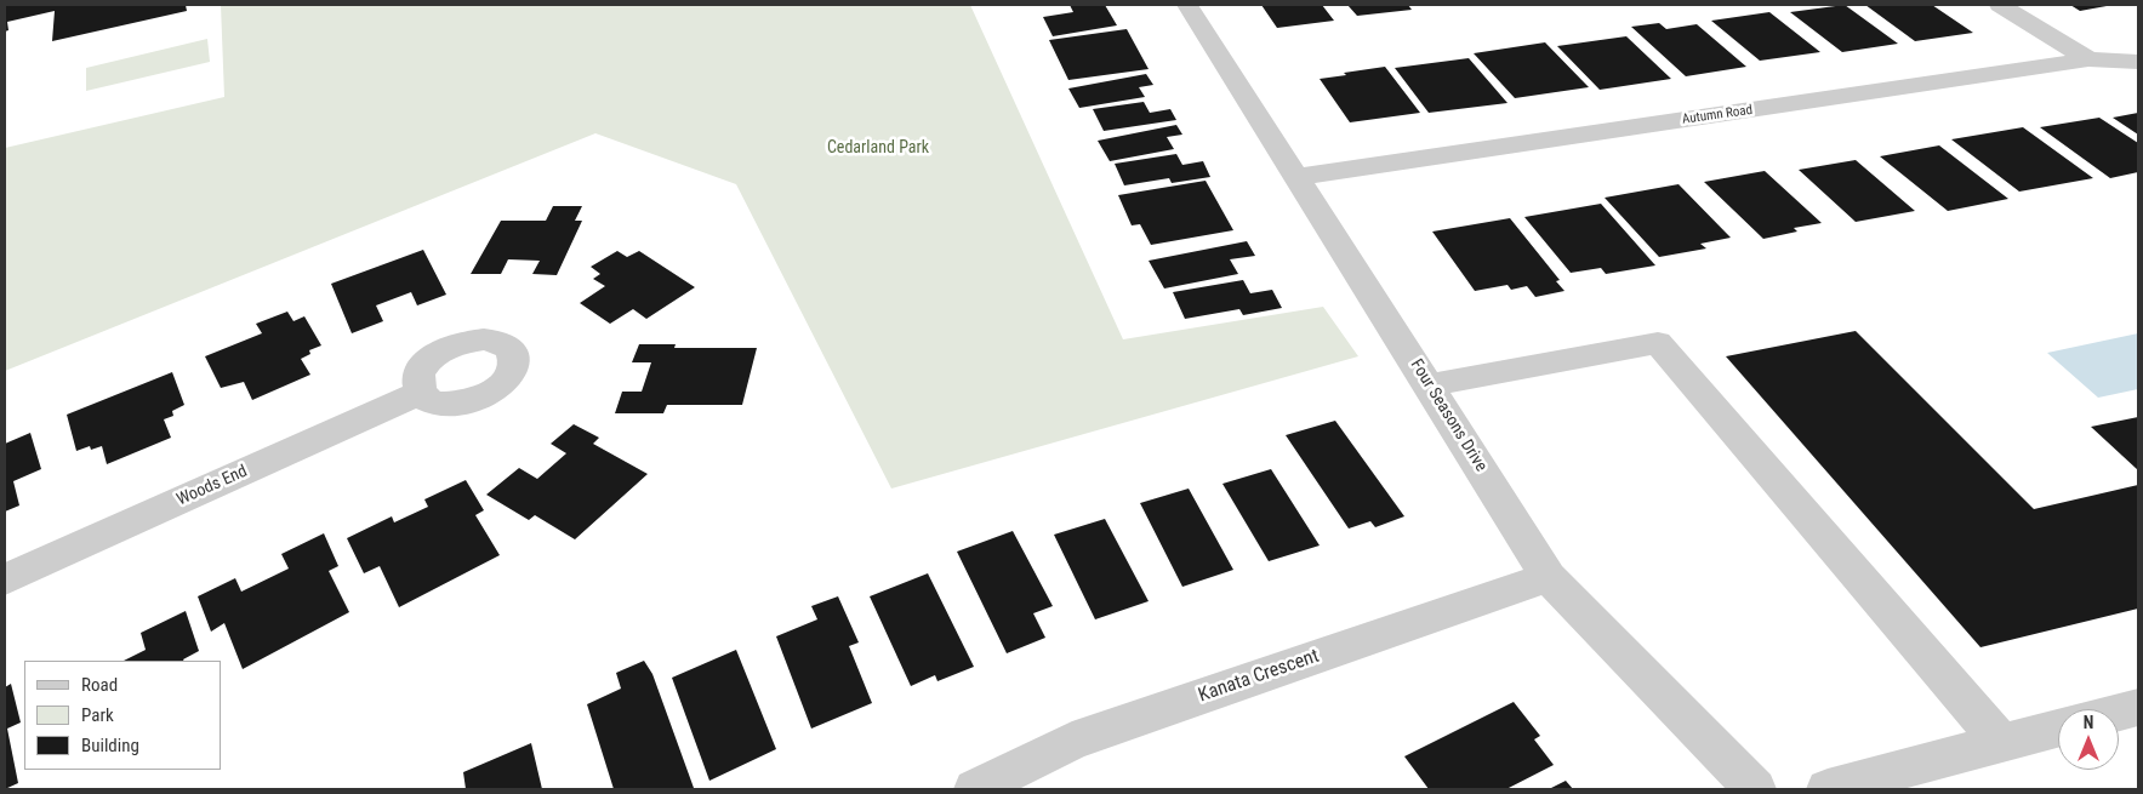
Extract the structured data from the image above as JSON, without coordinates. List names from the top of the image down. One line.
{"streets":{"street":["Autumn Road","Four Seasons Drive","Woods End","Kanata Crescent"]},"crossings":[["Autumn Road","Four Seasons Drive"],["Four Seasons Drive","Kanata Crescent"]],"parks":["Cedarland Park"],"legend":["Road","Park","Building"],"north":"top"}
